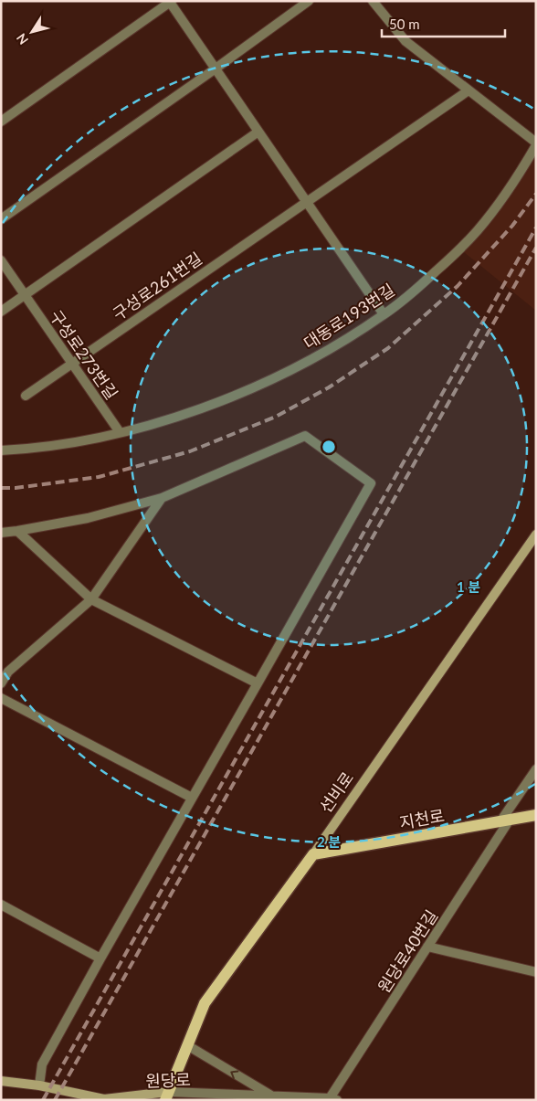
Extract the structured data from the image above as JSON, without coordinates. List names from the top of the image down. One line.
{"streets":{"main road":["선비로","지천로","원당로"],"street":["구성로261번길","대동로193번길","구성로273번길","원당로40번길"]},"crossings":[["구성로261번길","구성로273번길"],["대동로193번길","구성로273번길"],["선비로","지천로"],["선비로","원당로"],["지천로","원당로40번길"],["원당로40번길","원당로"]],"scale_bar":"50 m","north":"bottom left","rings":["1 분","2 분"]}
